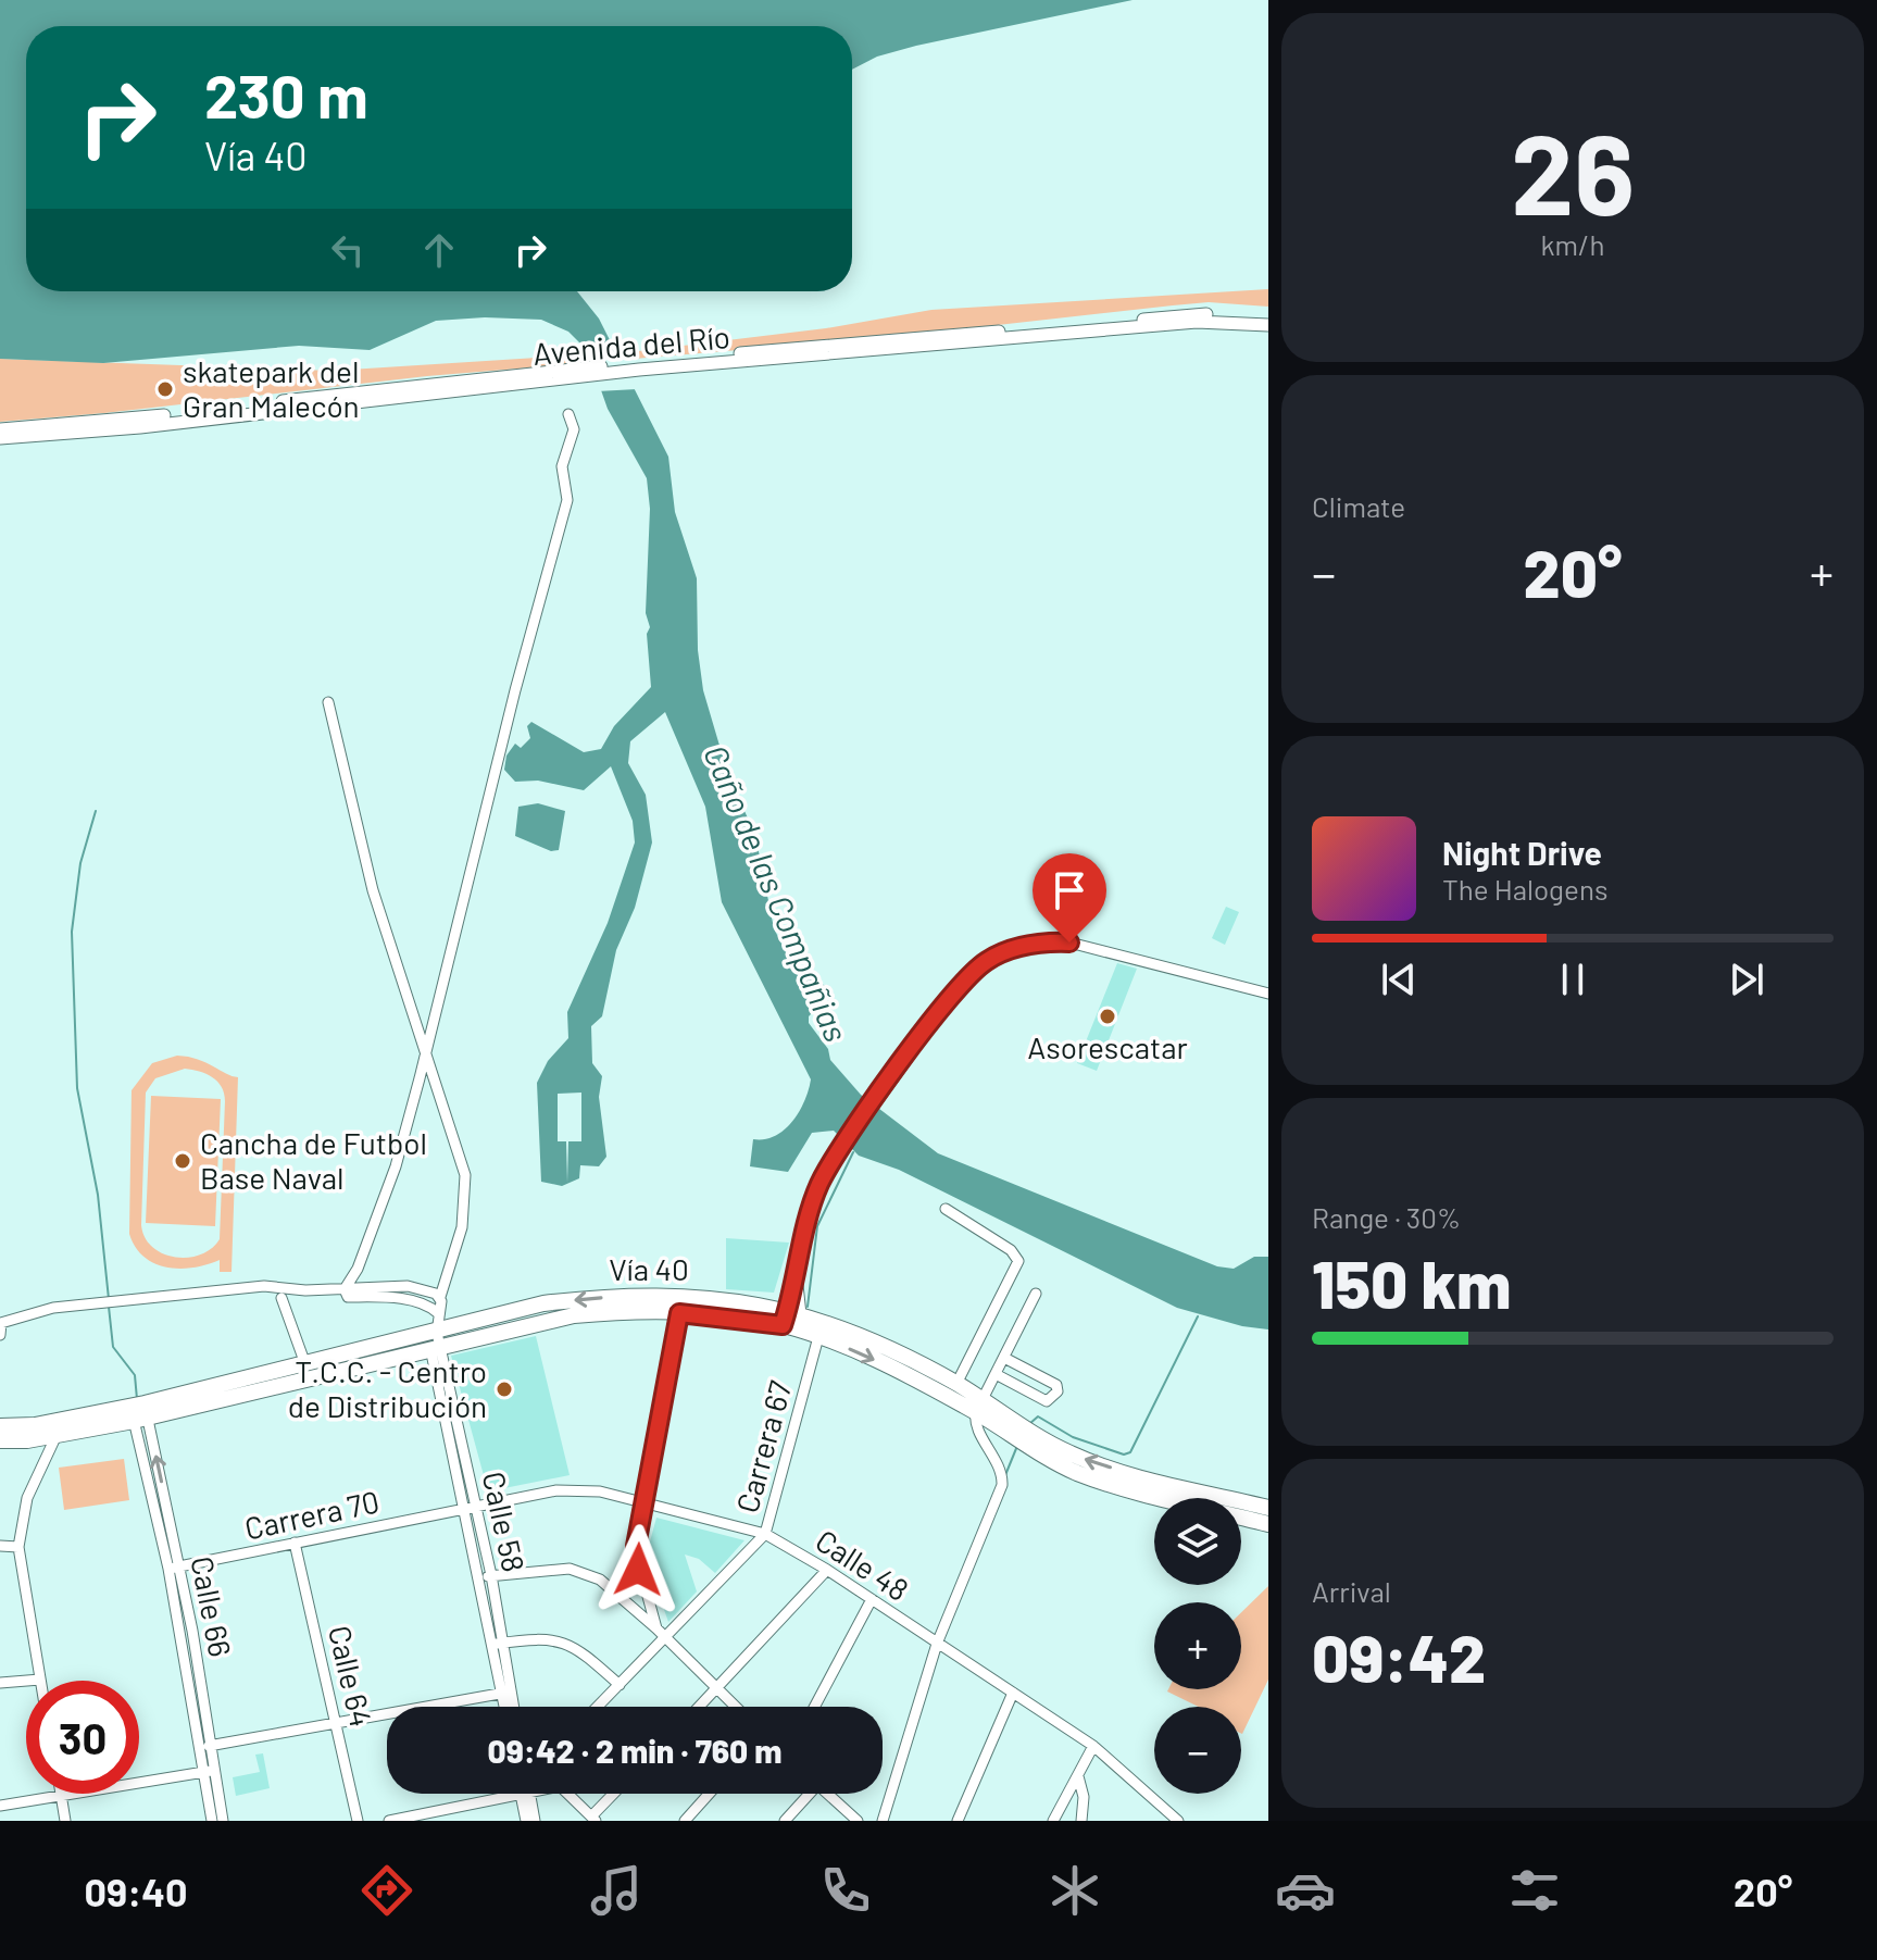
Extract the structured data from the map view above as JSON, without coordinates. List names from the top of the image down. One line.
{"streets":{"highway":["Vía 40"],"main road":["Avenida del Río"],"street":["Carrera 67","Carrera 70","Calle 58","Calle 48","Calle 66","Calle 64"]},"crossings":[["Vía 40","Carrera 67"],["Vía 40","Calle 58"],["Vía 40","Calle 66"],["Carrera 67","Calle 48"],["Carrera 70","Calle 58"],["Carrera 70","Calle 48"],["Carrera 70","Calle 66"],["Carrera 70","Calle 64"],["Calle 58","Calle 48"]],"water":["Caño de las Compañias"],"places":["skatepark del Gran Malecón","Asorescatar","Cancha de Futbol Base Naval","T.C.C. - Centro de Distribución"],"page":{"tile":[["26","km/h"],"Climate",["Range · 30%","150 km"],["Arrival","09:42"]],"turn":["230 m","Vía 40"],"heat":["−","20°","+"],"song":["Night Drive","The Halogens"],"map_buttons":["+","−"],"limit":"30","trip":"09:42 · 2 min · 760 m","tabs":["09:40","20°"]}}
